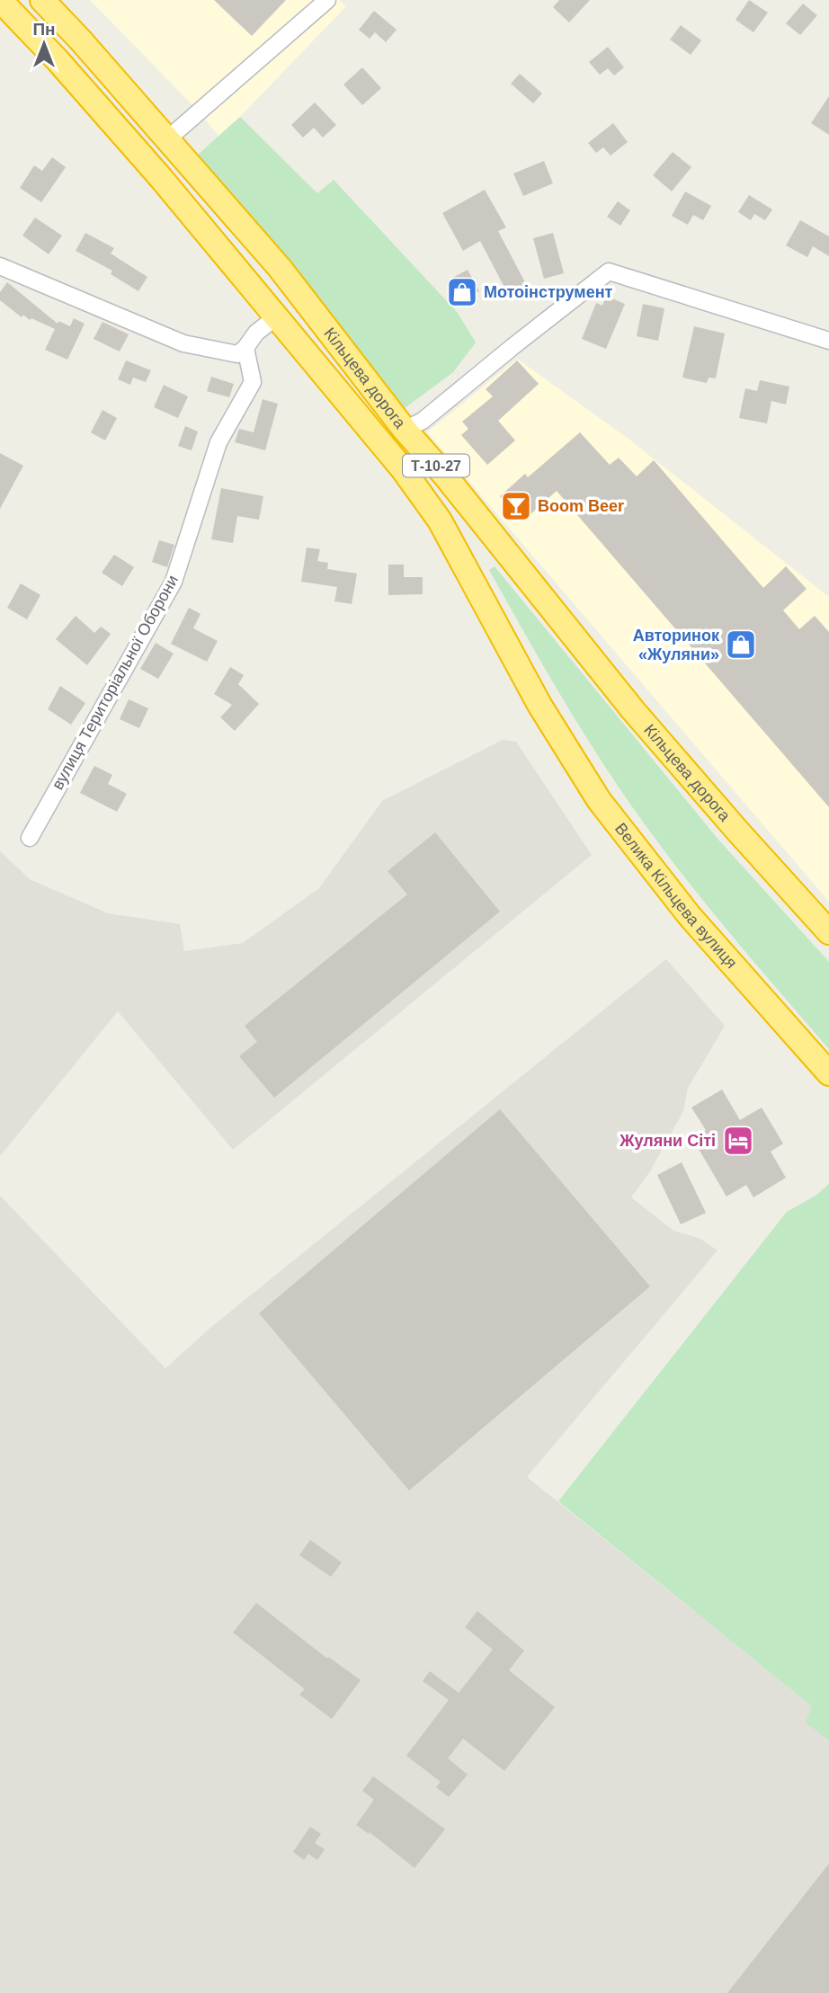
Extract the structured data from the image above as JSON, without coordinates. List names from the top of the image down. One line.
{"streets":{"highway":["Кільцева дорога","Т-10-27","Велика Кільцева вулиця"],"street":["вулиця Територіальної Оборони"]},"crossings":[["Кільцева дорога","Велика Кільцева вулиця"]],"places":{"shop":["Мотоінструмент","Авторинок «Жуляни»"],"bar":["Boom Beer"],"hotel":["Жуляни Сіті"]},"north":"top"}
